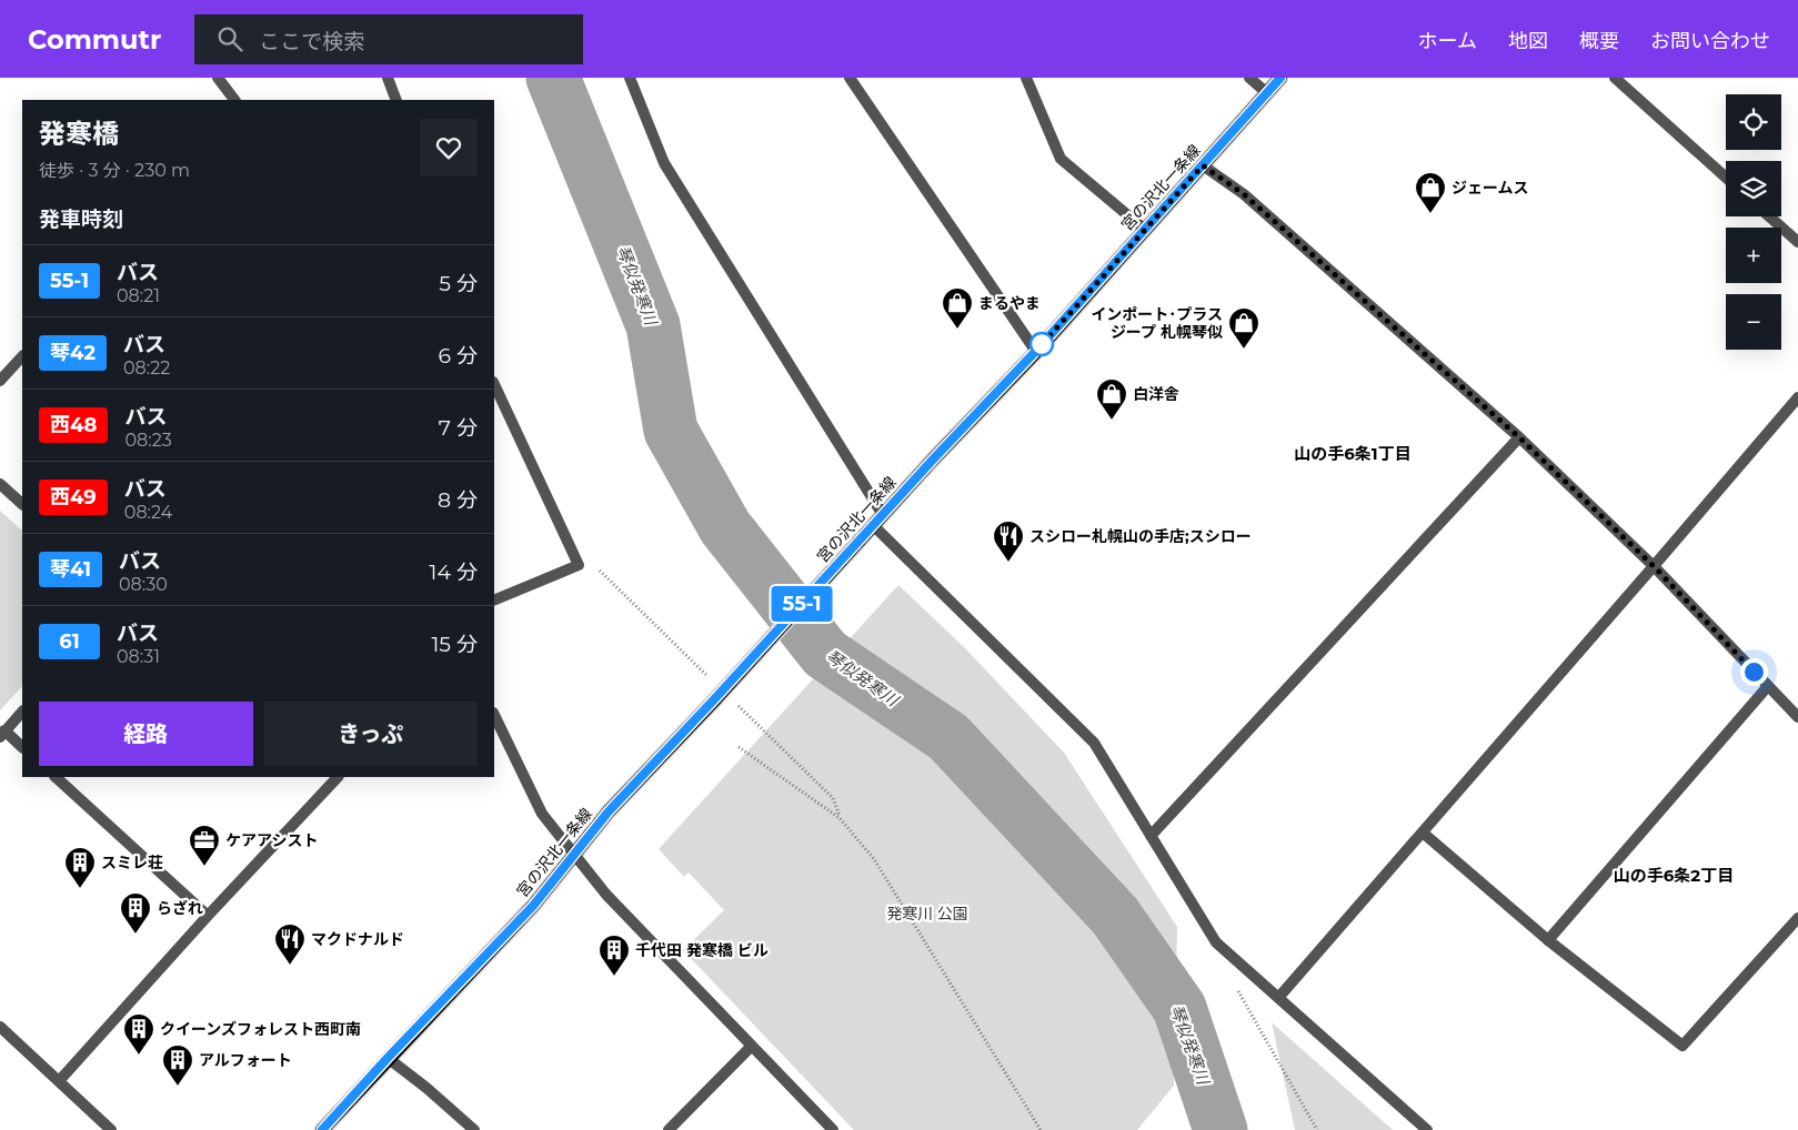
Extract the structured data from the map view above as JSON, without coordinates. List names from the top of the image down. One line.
{"streets":{"main road":["宮の沢北一条線"]},"districts":["山の手6条1丁目","山の手6条2丁目"],"water":["琴似発寒川"],"parks":["発寒川 公園"],"places":{"shop":["ジェームス","まるやま","インポート･プラス ジープ 札幌琴似","白洋舎"],"restaurant":["スシロー札幌山の手店;スシロー","マクドナルド"],"office":["ケアアシスト"],"building":["スミレ荘","らざれ","千代田 発寒橋 ビル","クイーンズフォレスト西町南","アルフォート"]},"lines":["bus line 55-1"],"page":{"header":"Commutr","search":"ここで検索","nav":["ホーム","地図","概要","お問い合わせ"],"on_map":"55-1","map_buttons":["+","−"],"heading":[["発寒橋","徒歩 · 3 分 · 230 m"],"発車時刻"],"list":[{"mark":"55-1","name":"バス","note":"08:21","value":"5 分"},{"mark":"琴42","name":"バス","note":"08:22","value":"6 分"},{"mark":"西48","name":"バス","note":"08:23","value":"7 分"},{"mark":"西49","name":"バス","note":"08:24","value":"8 分"},{"mark":"琴41","name":"バス","note":"08:30","value":"14 分"},{"mark":"61","name":"バス","note":"08:31","value":"15 分"}],"buttons":["経路","きっぷ"]}}
